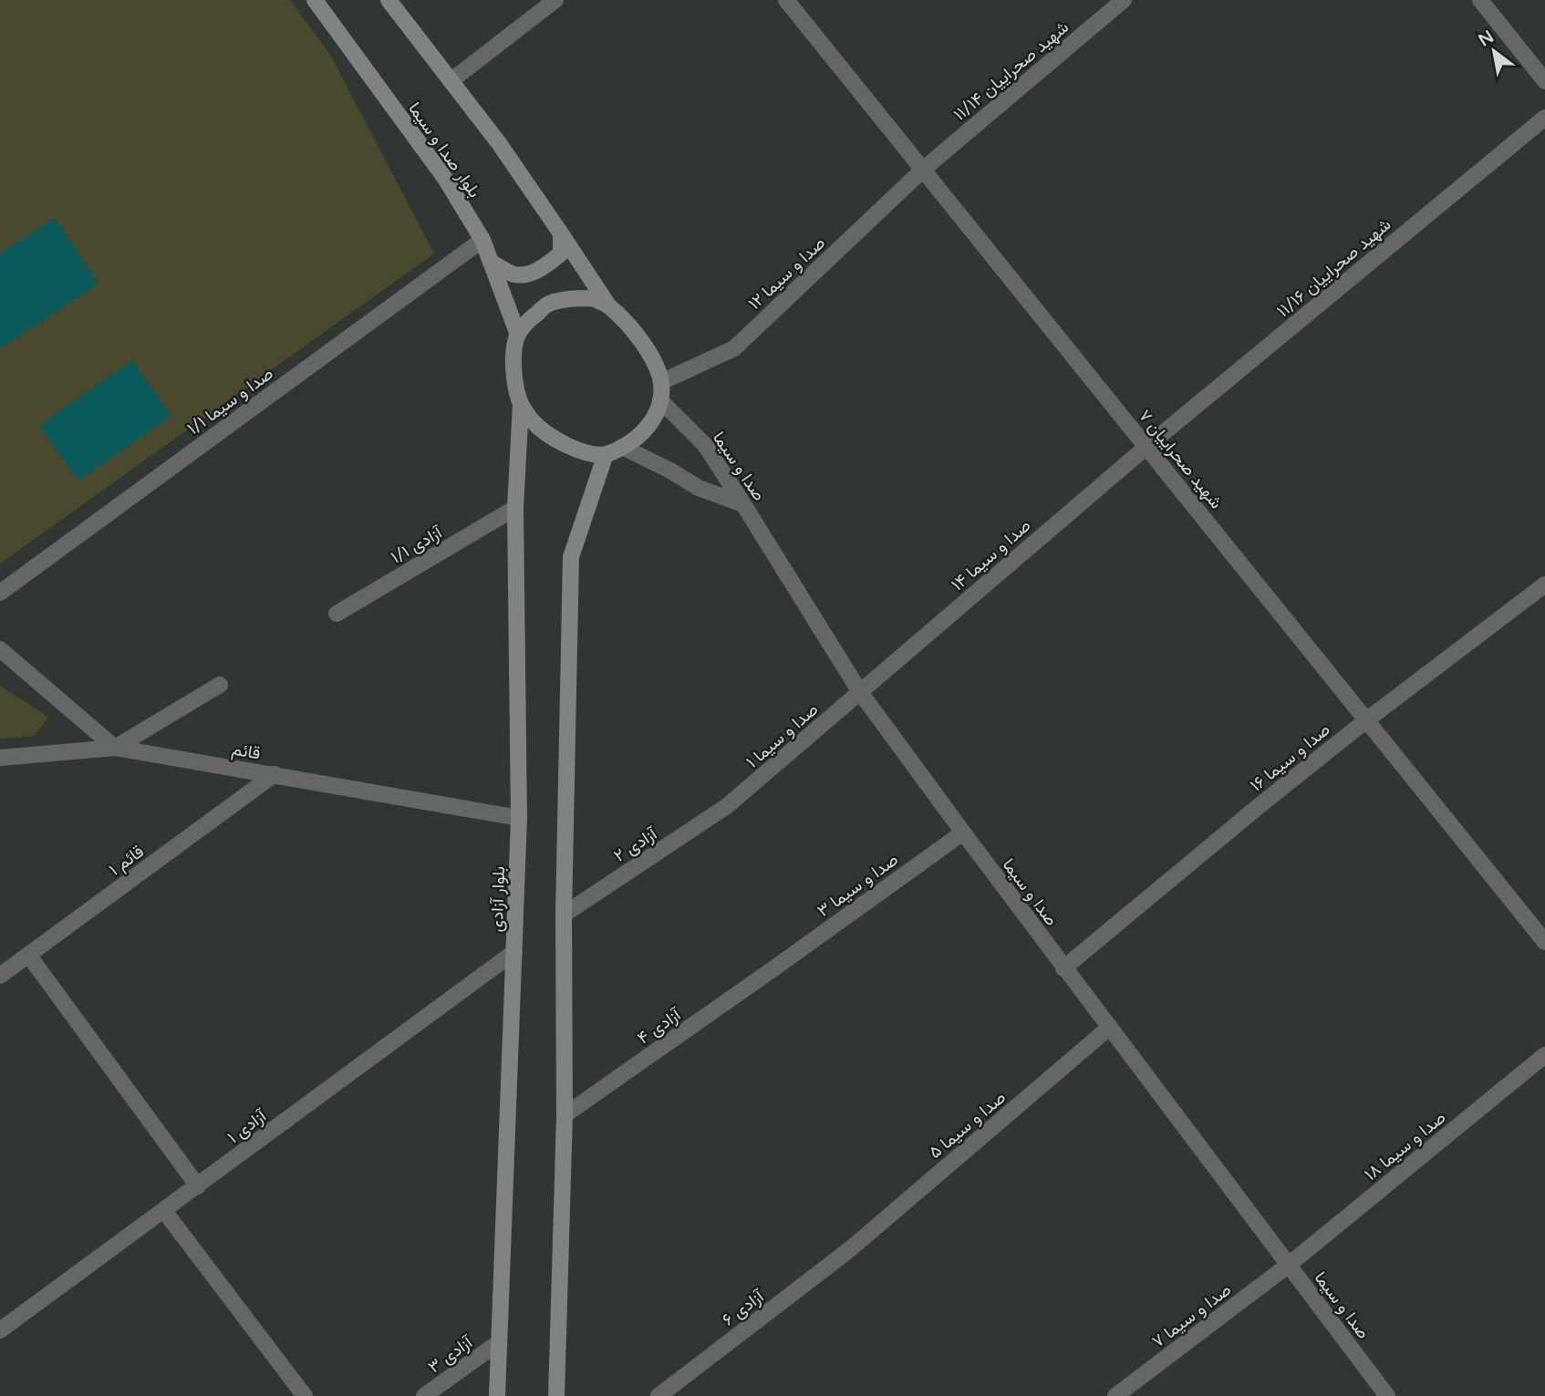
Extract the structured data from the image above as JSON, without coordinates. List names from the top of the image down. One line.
{"streets":{"main road":["بلوار صدا و سیما","بلوار آزادی"],"street":["شهید صحراییان ۱۱/۱۴","شهید صحراییان ۱۱/۱۶","صدا و سیما ۱۲","صدا و سیما ۱/۱","شهید صحراییان ۷","صدا و سیما","آزادی ۱/۱","صدا و سیما ۱۴","صدا و سیما ۱","قائم","صدا و سیما ۱۶","آزادی ۲","قائم ۱","صدا و سیما ۳","آزادی ۴","صدا و سیما ۵","آزادی ۱","صدا و سیما ۱۸","آزادی ۶","صدا و سیما ۷","آزادی ۳"]},"crossings":[["شهید صحراییان ۱۱/۱۴","صدا و سیما ۱۲"],["شهید صحراییان ۱۱/۱۴","شهید صحراییان ۷"],["بلوار صدا و سیما","صدا و سیما ۱۲"],["بلوار صدا و سیما","صدا و سیما ۱/۱"],["بلوار صدا و سیما","صدا و سیما"],["بلوار صدا و سیما","بلوار آزادی"],["شهید صحراییان ۱۱/۱۶","شهید صحراییان ۷"],["شهید صحراییان ۱۱/۱۶","صدا و سیما ۱۴"],["صدا و سیما ۱۲","شهید صحراییان ۷"],["صدا و سیما ۱۲","صدا و سیما"],["صدا و سیما ۱۲","بلوار آزادی"],["شهید صحراییان ۷","صدا و سیما ۱۴"],["شهید صحراییان ۷","صدا و سیما ۱۶"],["صدا و سیما","صدا و سیما ۱۴"],["صدا و سیما","صدا و سیما ۱"],["صدا و سیما","صدا و سیما ۱۶"],["صدا و سیما","صدا و سیما ۳"],["صدا و سیما","بلوار آزادی"],["صدا و سیما","صدا و سیما ۵"],["صدا و سیما","صدا و سیما ۱۸"],["صدا و سیما","صدا و سیما ۷"],["آزادی ۱/۱","بلوار آزادی"],["صدا و سیما ۱۴","صدا و سیما ۱"],["صدا و سیما ۱","آزادی ۲"],["قائم","قائم ۱"],["قائم","بلوار آزادی"],["صدا و سیما ۳","آزادی ۴"],["بلوار آزادی","آزادی ۱"],["بلوار آزادی","آزادی ۳"],["صدا و سیما ۵","آزادی ۶"],["صدا و سیما ۱۸","صدا و سیما ۷"]],"north":"top left"}
